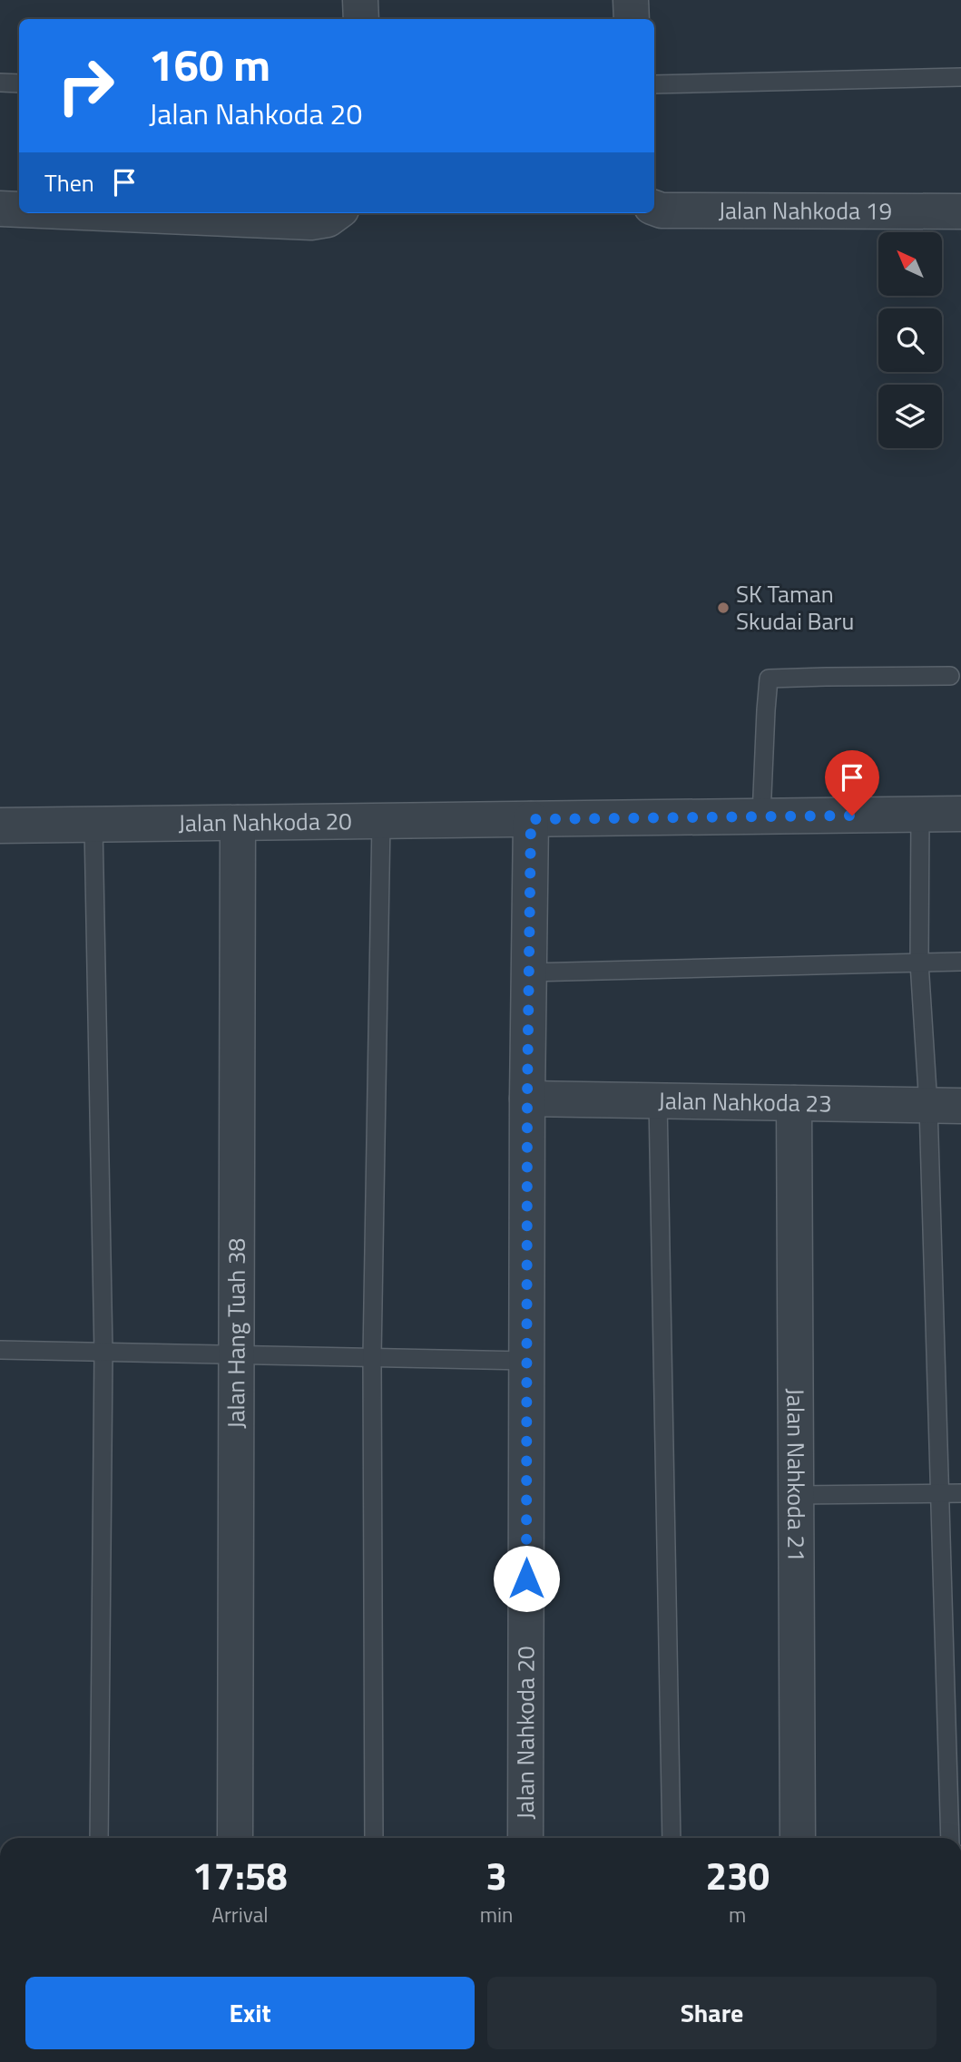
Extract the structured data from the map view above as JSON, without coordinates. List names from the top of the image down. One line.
{"streets":{"street":["Jalan Nahkoda 19","Jalan Nahkoda 20","Jalan Nahkoda 23","Jalan Hang Tuah 38","Jalan Nahkoda 21"]},"crossings":[["Jalan Nahkoda 20","Jalan Nahkoda 23"],["Jalan Nahkoda 20","Jalan Hang Tuah 38"],["Jalan Nahkoda 23","Jalan Nahkoda 21"]],"places":["SK Taman Skudai Baru"],"north":"top left","page":{"turn":["160 m","Jalan Nahkoda 20"],"then":"Then","eta":["17:58","Arrival","3","min","230","m"],"buttons":["Exit","Share"]}}
